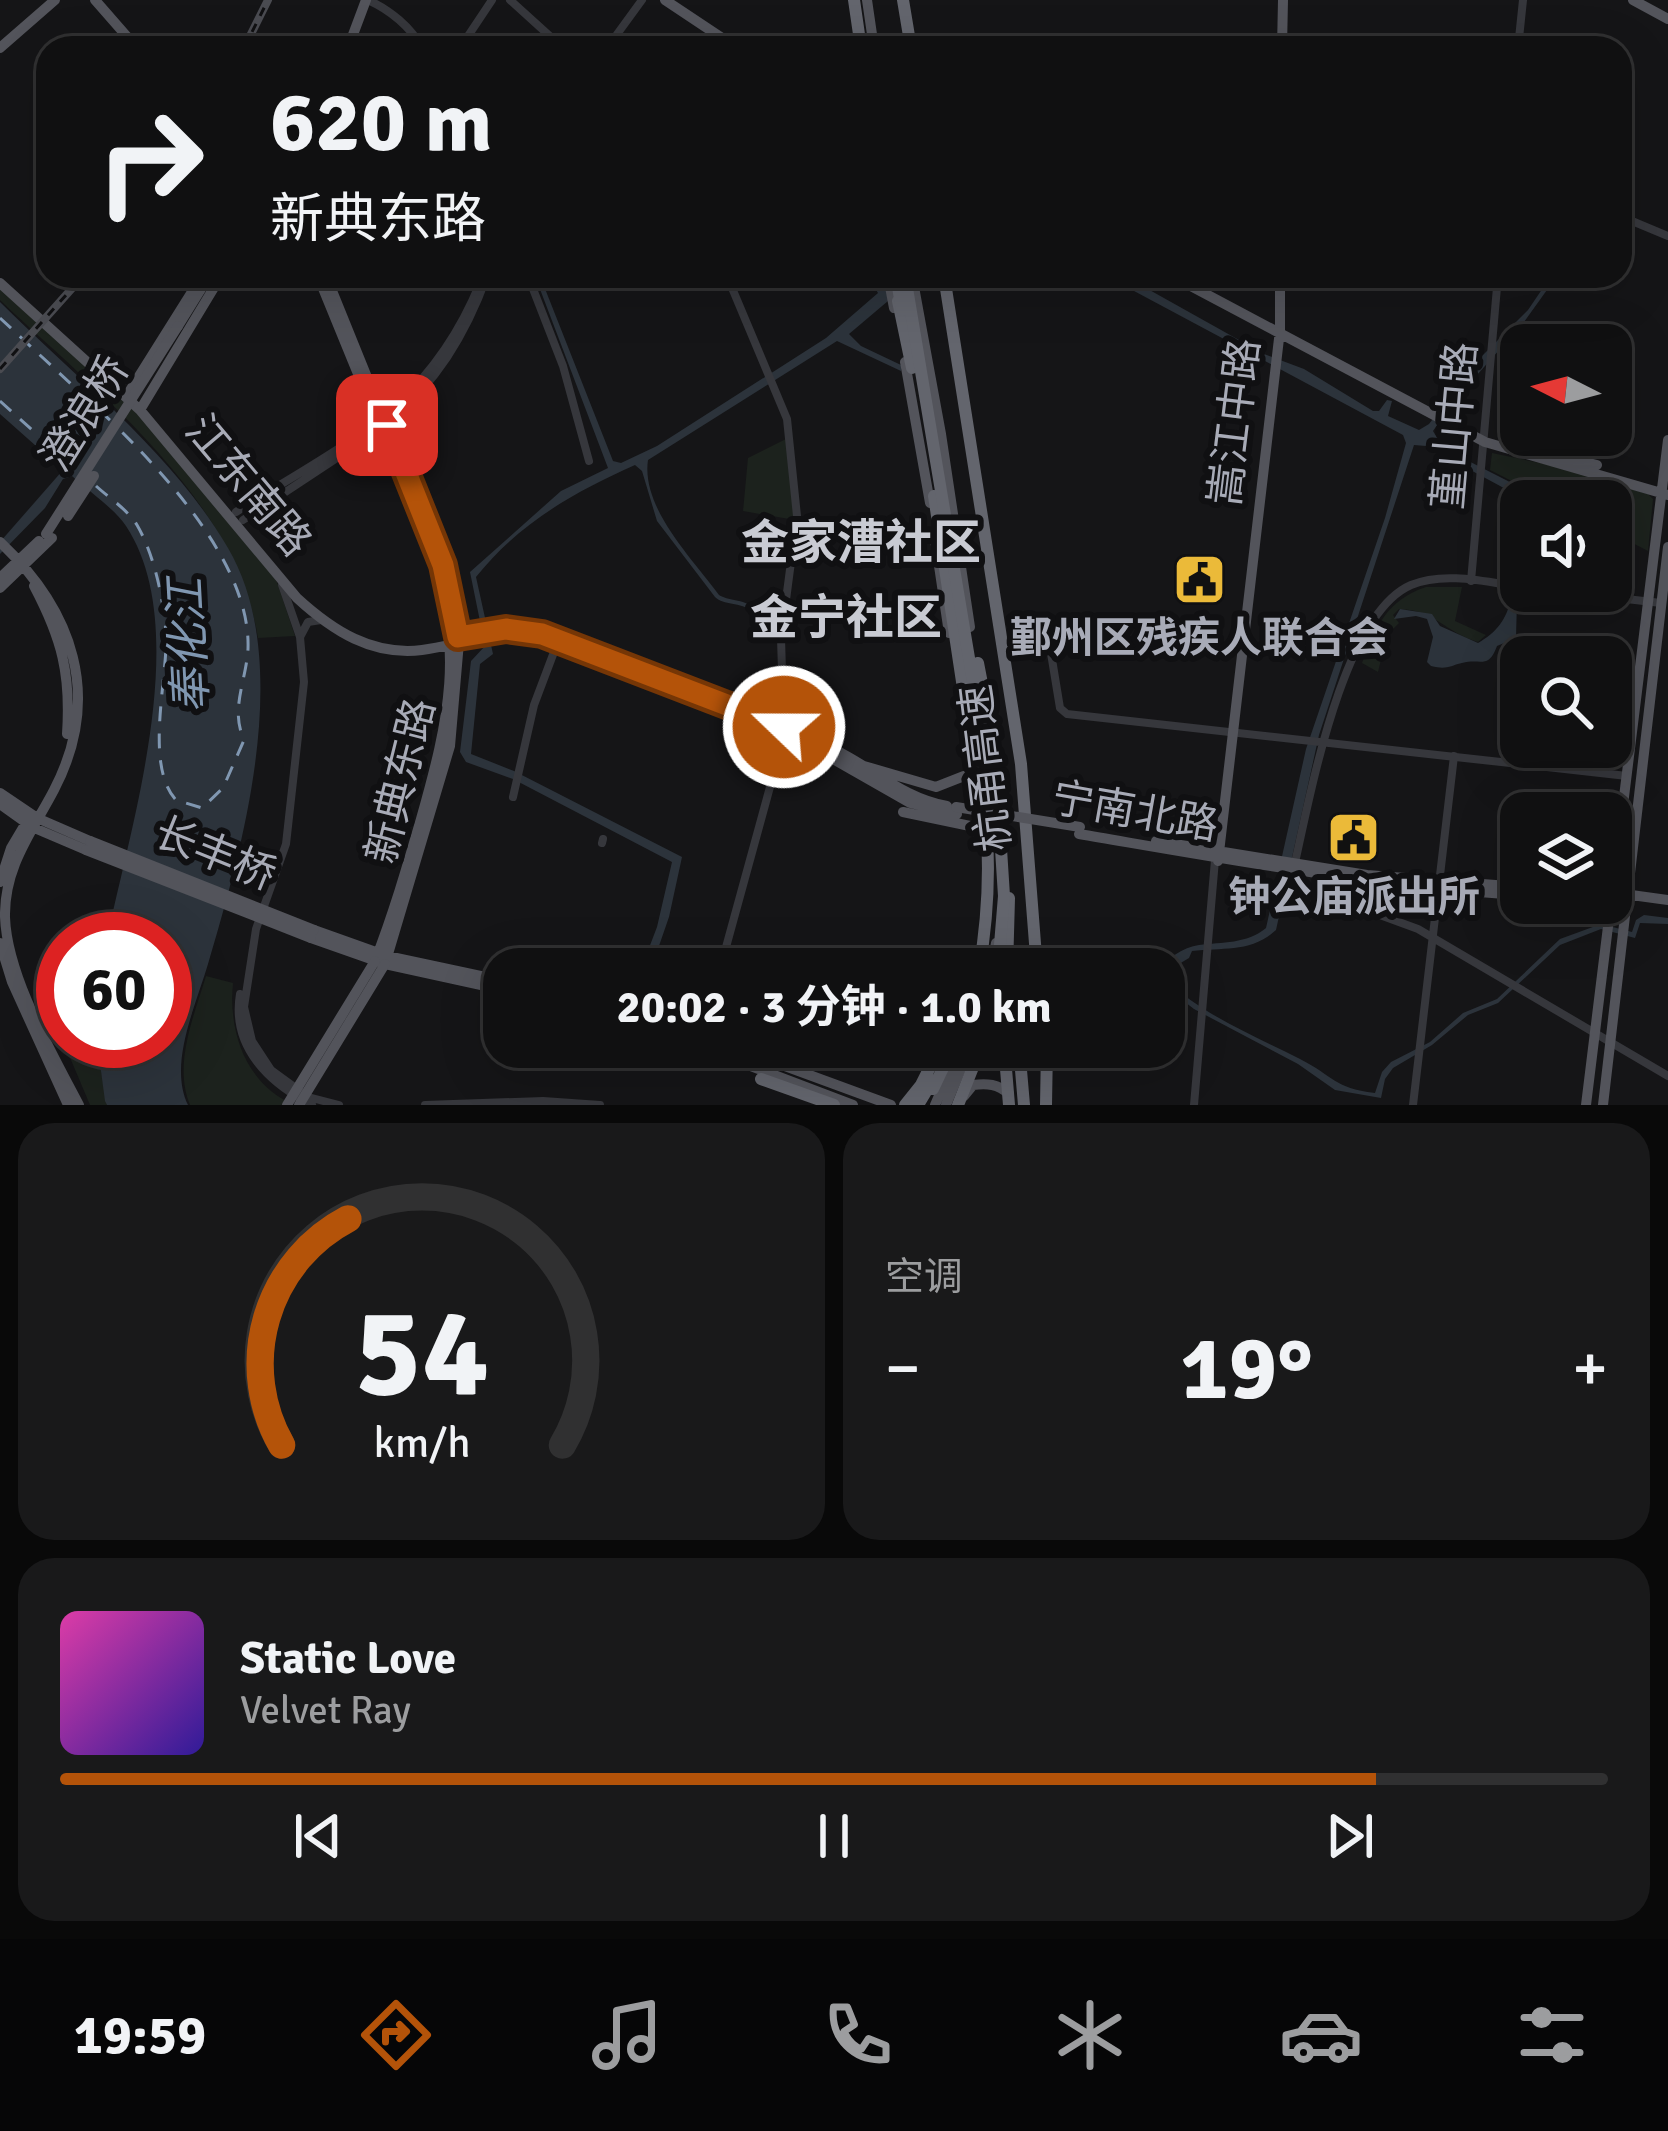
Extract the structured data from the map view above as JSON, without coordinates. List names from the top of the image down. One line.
{"streets":{"highway":["杭甬高速"],"main road":["澄浪桥","嵩江中路","江东南路","新典东路","宁南北路","长丰桥"],"street":["堇山中路"]},"crossings":[["嵩江中路","宁南北路"],["江东南路","新典东路"],["江东南路","宁南北路"],["新典东路","长丰桥"]],"districts":["金家漕社区","金宁社区"],"water":["奉化江"],"places":{"public building":["鄞州区残疾人联合会","钟公庙派出所"]},"north":"left","page":{"turn":["620 m","新典东路"],"limit":"60","trip":"20:02 · 3 分钟 · 1.0 km","tile":"空调","heat":["−","19°","+"],"song":["Static Love","Velvet Ray"],"tabs":"19:59","gauge":["54","km/h"]}}
